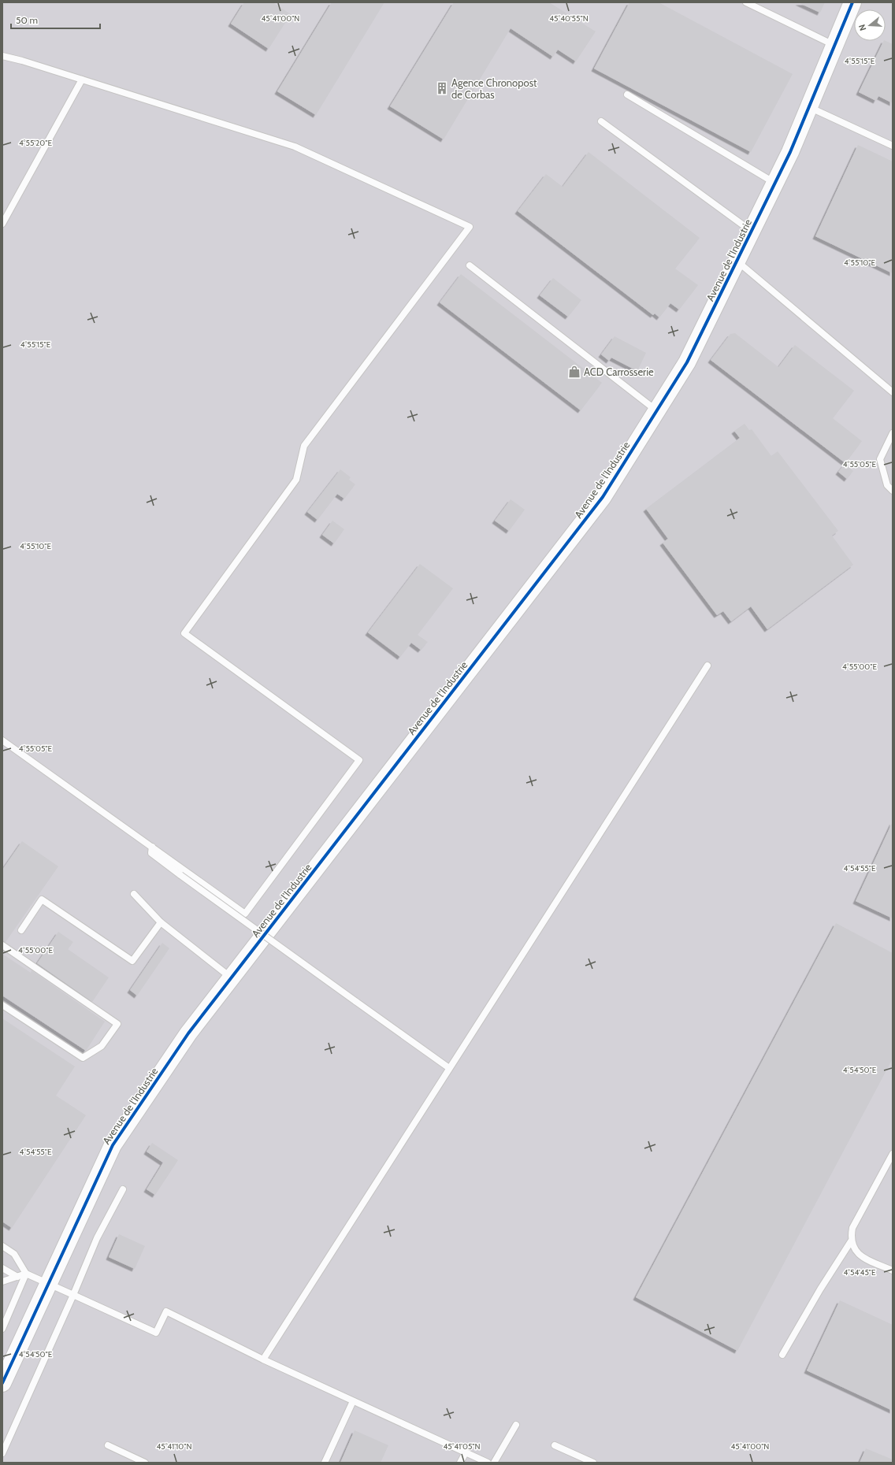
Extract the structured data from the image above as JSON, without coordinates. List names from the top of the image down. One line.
{"streets":{"street":["Avenue de l'Industrie"]},"places":{"building":["Agence Chronopost de Corbas"],"shop":["ACD Carrosserie"]},"scale_bar":"50 m","north":"left","coordinates":["45°41'00\"N","45°40'55\"N","4°55'15\"E","4°55'20\"E","4°55'10\"E","4°55'05\"E","4°55'00\"E","4°54'55\"E","4°54'50\"E","4°54'45\"E","45°41'10\"N","45°41'05\"N"]}
